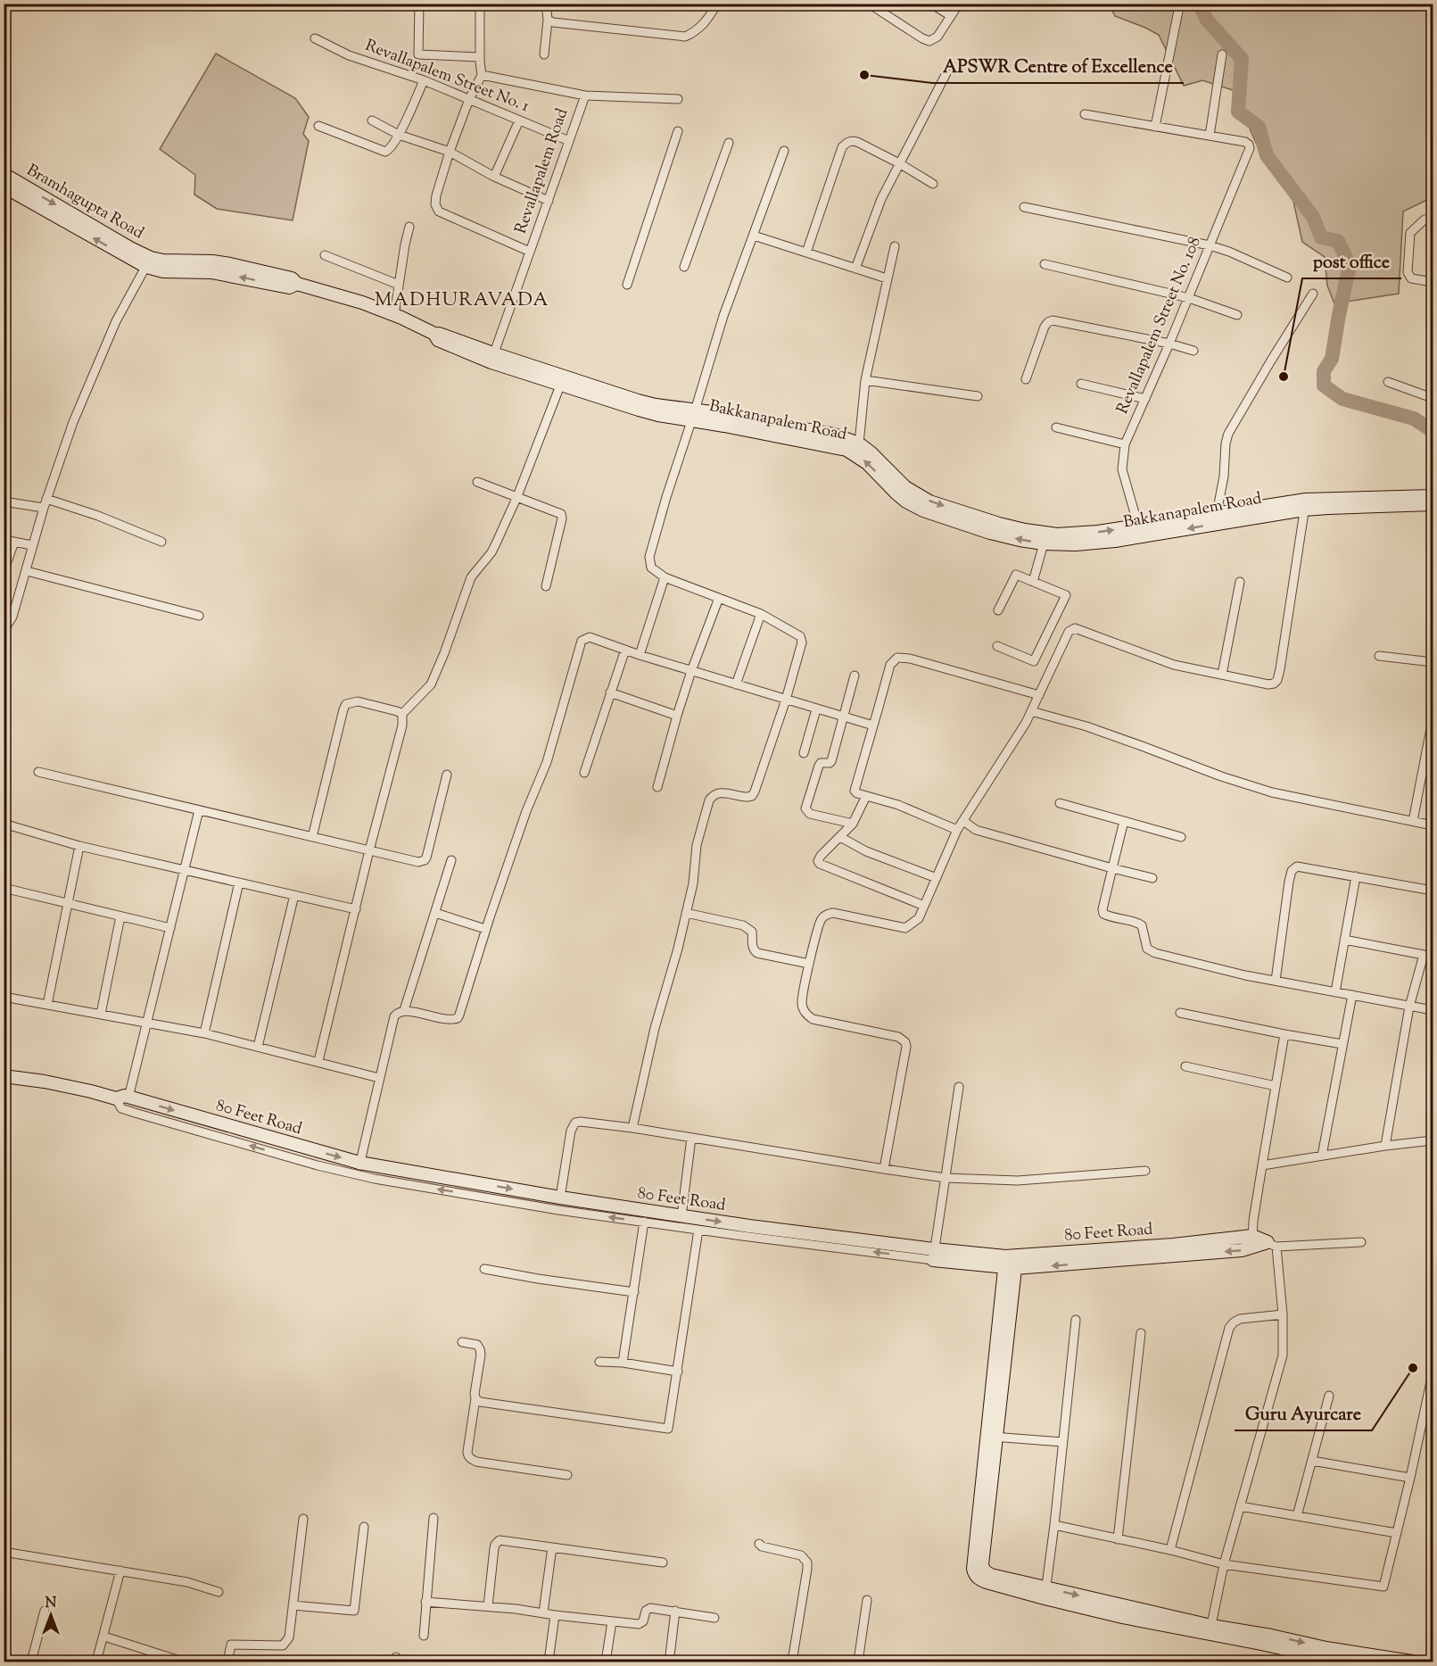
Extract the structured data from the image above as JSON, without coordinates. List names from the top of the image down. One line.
{"streets":{"street":["Revallapalem Street No. 1","Revallapalem Road","Bramhagupta Road","Revallapalem Street No. 108","Bakkanapalem Road","80 Feet Road"]},"crossings":[["Revallapalem Street No. 1","Revallapalem Road"],["Revallapalem Road","Bakkanapalem Road"],["Bramhagupta Road","Bakkanapalem Road"]],"districts":["MADHURAVADA"],"places":["APSWR Centre of Excellence","post office","Guru Ayurcare"],"north":"top"}
